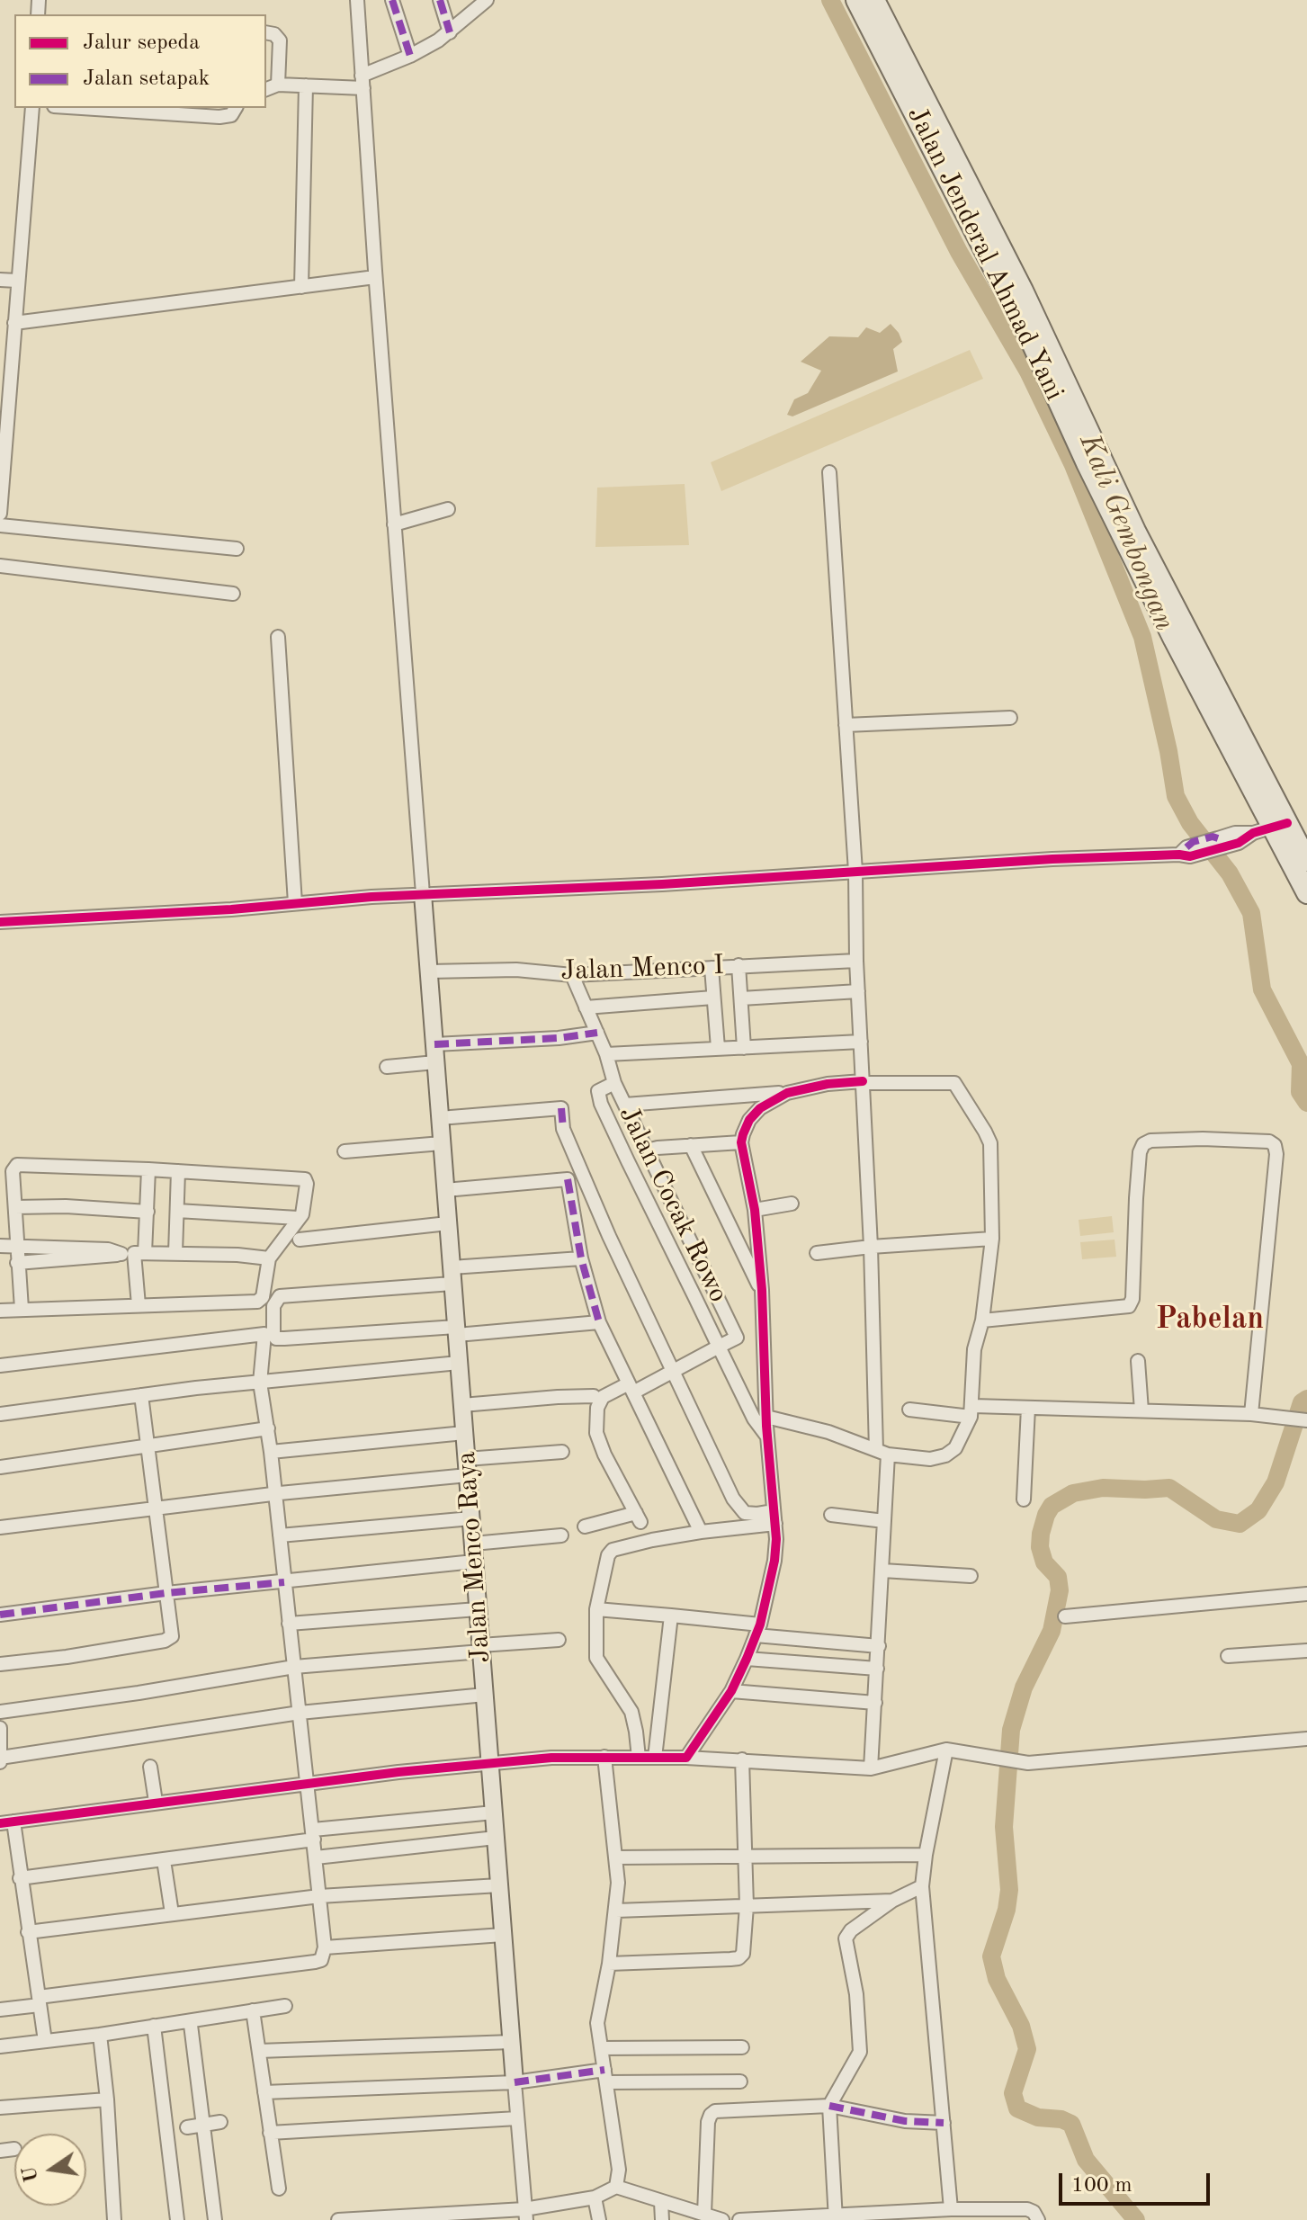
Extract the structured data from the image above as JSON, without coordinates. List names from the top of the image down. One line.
{"streets":{"highway":["Jalan Jenderal Ahmad Yani"],"main road":["Jalan Menco Raya"],"street":["Jalan Menco I","Jalan Cocak Rowo"]},"crossings":[["Jalan Menco I","Jalan Menco Raya"]],"districts":["Pabelan"],"water":["Kali Gembongan"],"legend":["Jalur sepeda","Jalan setapak"],"scale_bar":"100 m","north":"left"}
